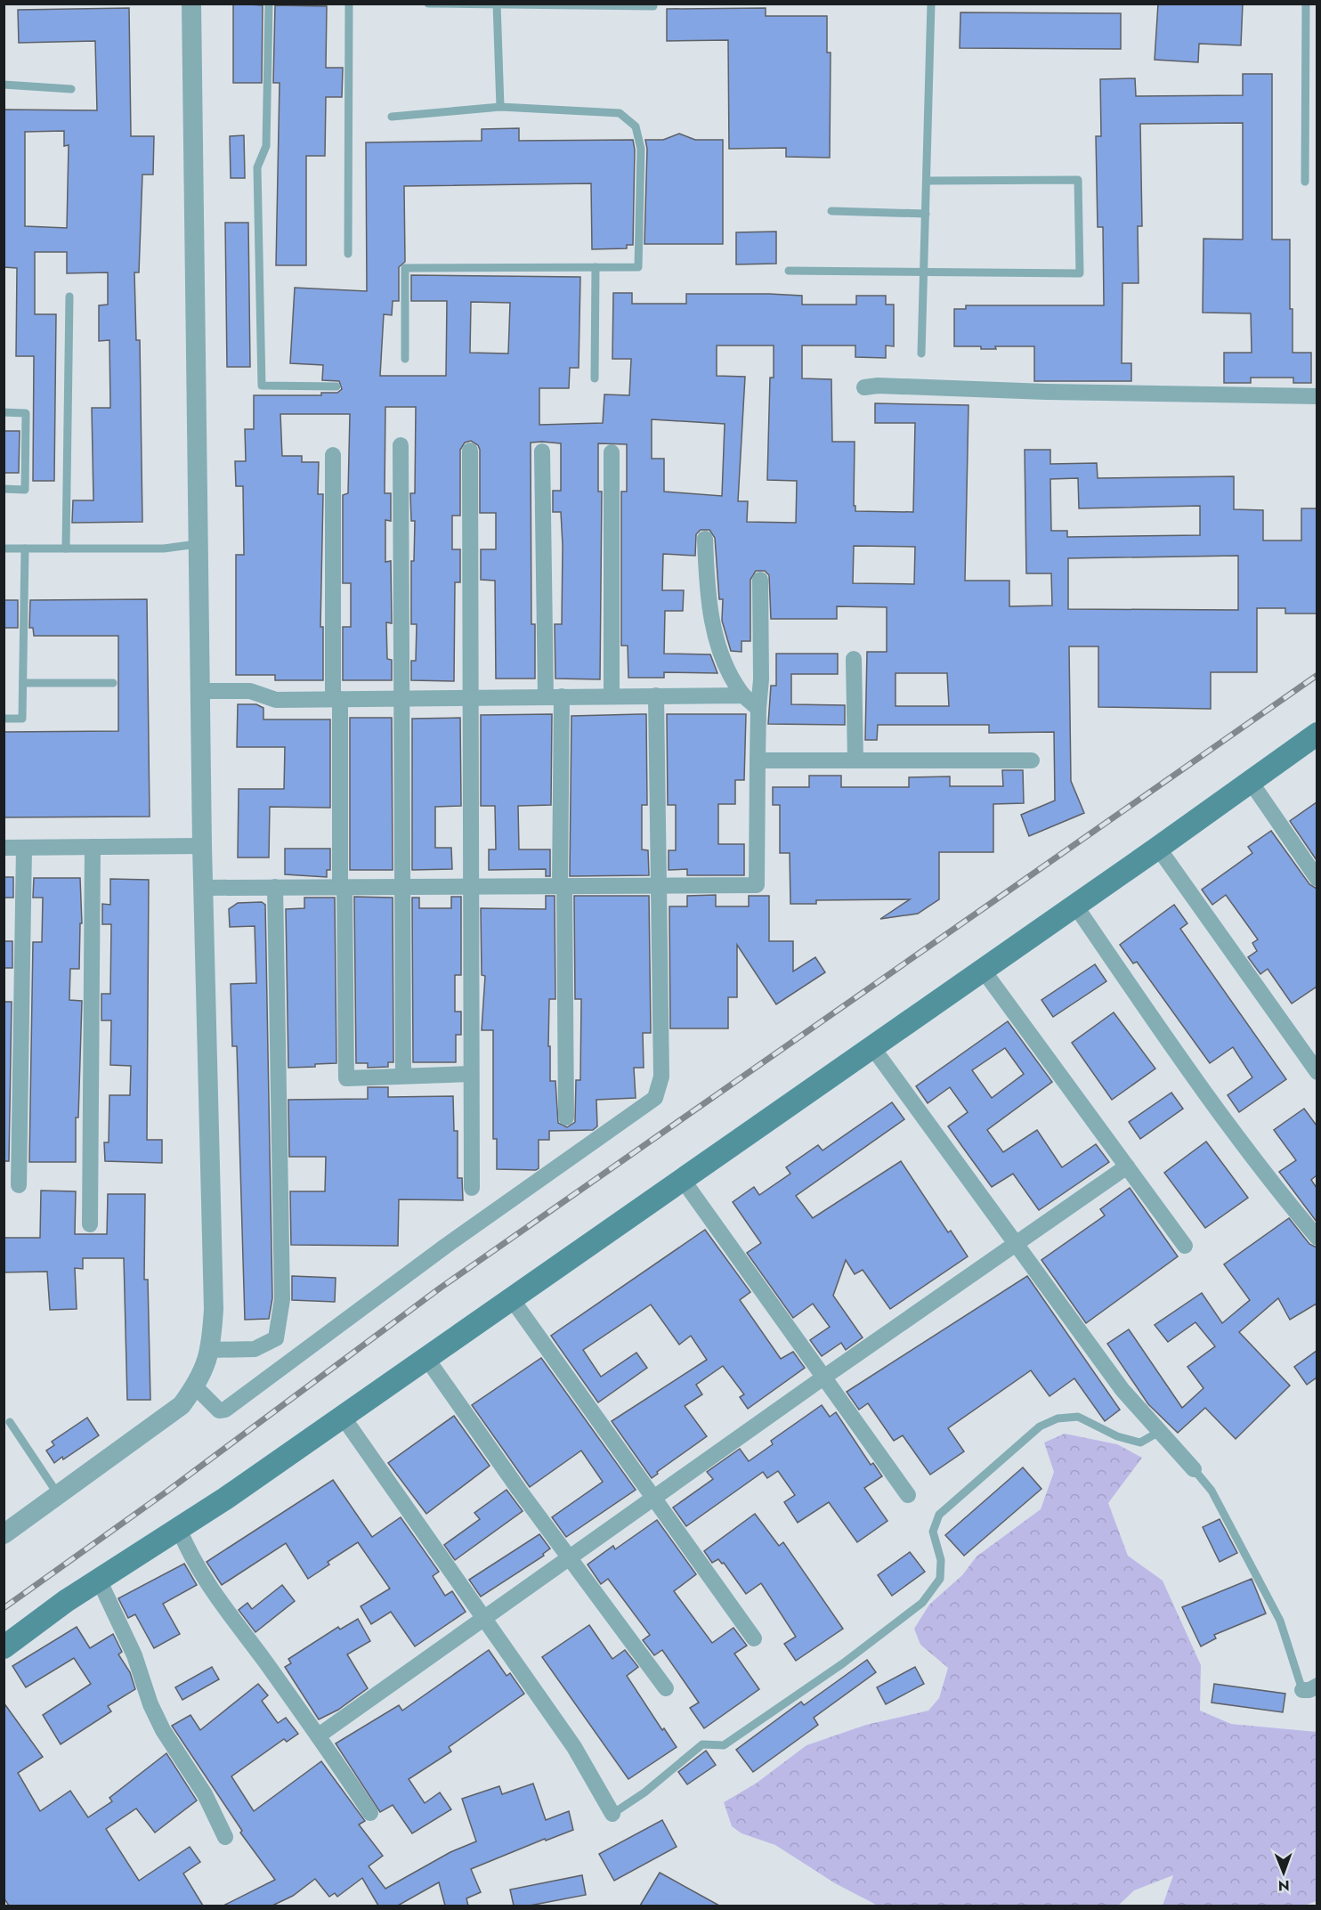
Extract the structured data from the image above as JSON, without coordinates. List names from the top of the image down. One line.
{"north":"bottom"}
